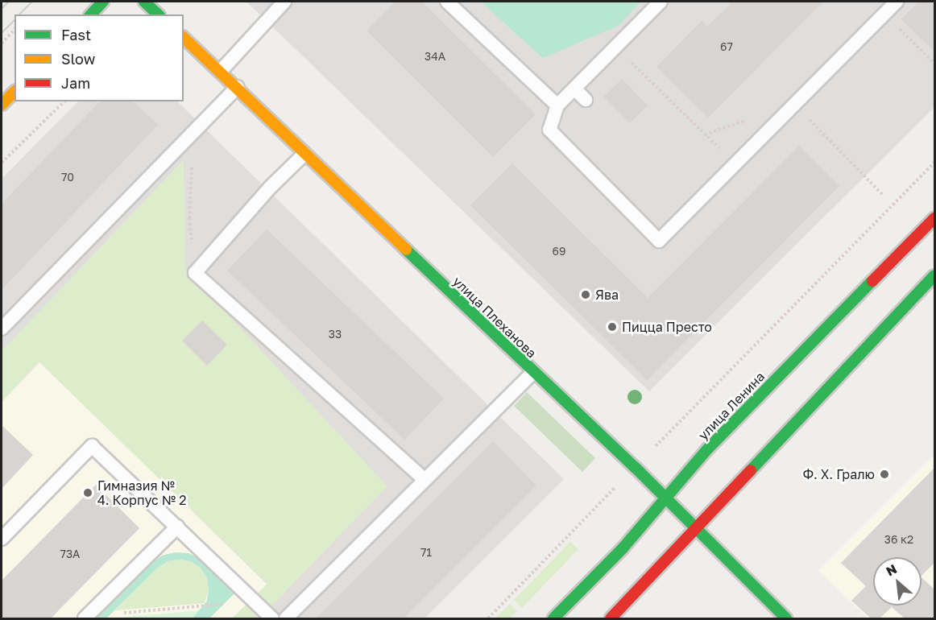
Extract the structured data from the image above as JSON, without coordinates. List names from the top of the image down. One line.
{"streets":{"main road":["улица Плеханова","улица Ленина"]},"crossings":[["улица Плеханова","улица Ленина"]],"places":["Ява","Пицца Престо","Ф. Х. Гралю","Гимназия № 4. Корпус № 2"],"house_numbers":["67","34А","70","69","33","36 к2","71","73А"],"legend":["Fast","Slow","Jam"],"north":"top left"}
